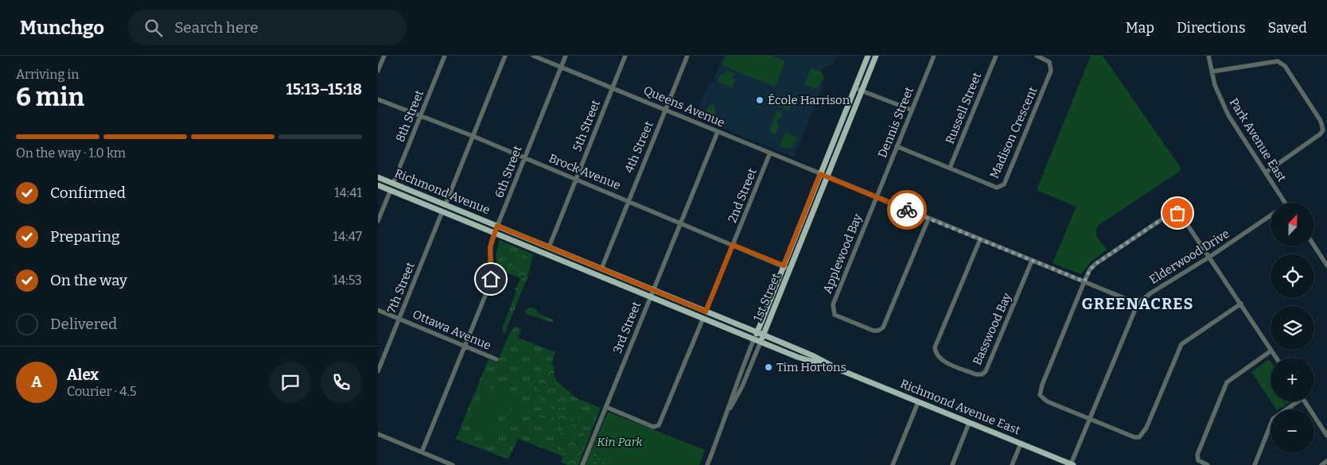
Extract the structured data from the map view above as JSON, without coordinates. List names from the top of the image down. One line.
{"streets":{"main road":["Richmond Avenue","1st Street","Richmond Avenue East"],"street":["Queens Avenue","Russell Street","8th Street","Dennis Street","5th Street","Madison Crescent","Park Avenue East","4th Street","6th Street","Brock Avenue","2nd Street","Applewood Bay","Elderwood Drive","7th Street","3rd Street","Basswood Bay","Ottawa Avenue"]},"crossings":[["Queens Avenue","Dennis Street"],["Queens Avenue","5th Street"],["Queens Avenue","4th Street"],["Queens Avenue","6th Street"],["Queens Avenue","2nd Street"],["Queens Avenue","Applewood Bay"],["Queens Avenue","Elderwood Drive"],["Queens Avenue","1st Street"],["Queens Avenue","3rd Street"],["Queens Avenue","Basswood Bay"],["Russell Street","Madison Crescent"],["8th Street","Brock Avenue"],["8th Street","Richmond Avenue"],["Dennis Street","Madison Crescent"],["Dennis Street","Applewood Bay"],["5th Street","Brock Avenue"],["5th Street","Richmond Avenue"],["4th Street","Brock Avenue"],["4th Street","Richmond Avenue"],["6th Street","Brock Avenue"],["6th Street","Richmond Avenue"],["6th Street","Ottawa Avenue"],["Brock Avenue","2nd Street"],["Brock Avenue","1st Street"],["Brock Avenue","3rd Street"],["Richmond Avenue","2nd Street"],["Richmond Avenue","7th Street"],["Richmond Avenue","1st Street"],["Richmond Avenue","3rd Street"],["Richmond Avenue","Richmond Avenue East"],["Elderwood Drive","Richmond Avenue East"],["7th Street","Ottawa Avenue"],["1st Street","Richmond Avenue East"]],"districts":["GREENACRES"],"parks":["Kin Park"],"places":["École Harrison","Tim Hortons"],"north":"top","page":{"header":"Munchgo","search":"Search here","nav":["Map","Directions","Saved"],"heading":["6 min","Arriving in","15:13–15:18"],"panel":["Alex","Courier · 4.5"],"bar":"On the way · 1.0 km","list":[["Confirmed","14:41"],["Preparing","14:47"],["On the way","14:53"],"Delivered"],"map_buttons":["+","−"],"round":"A"}}
